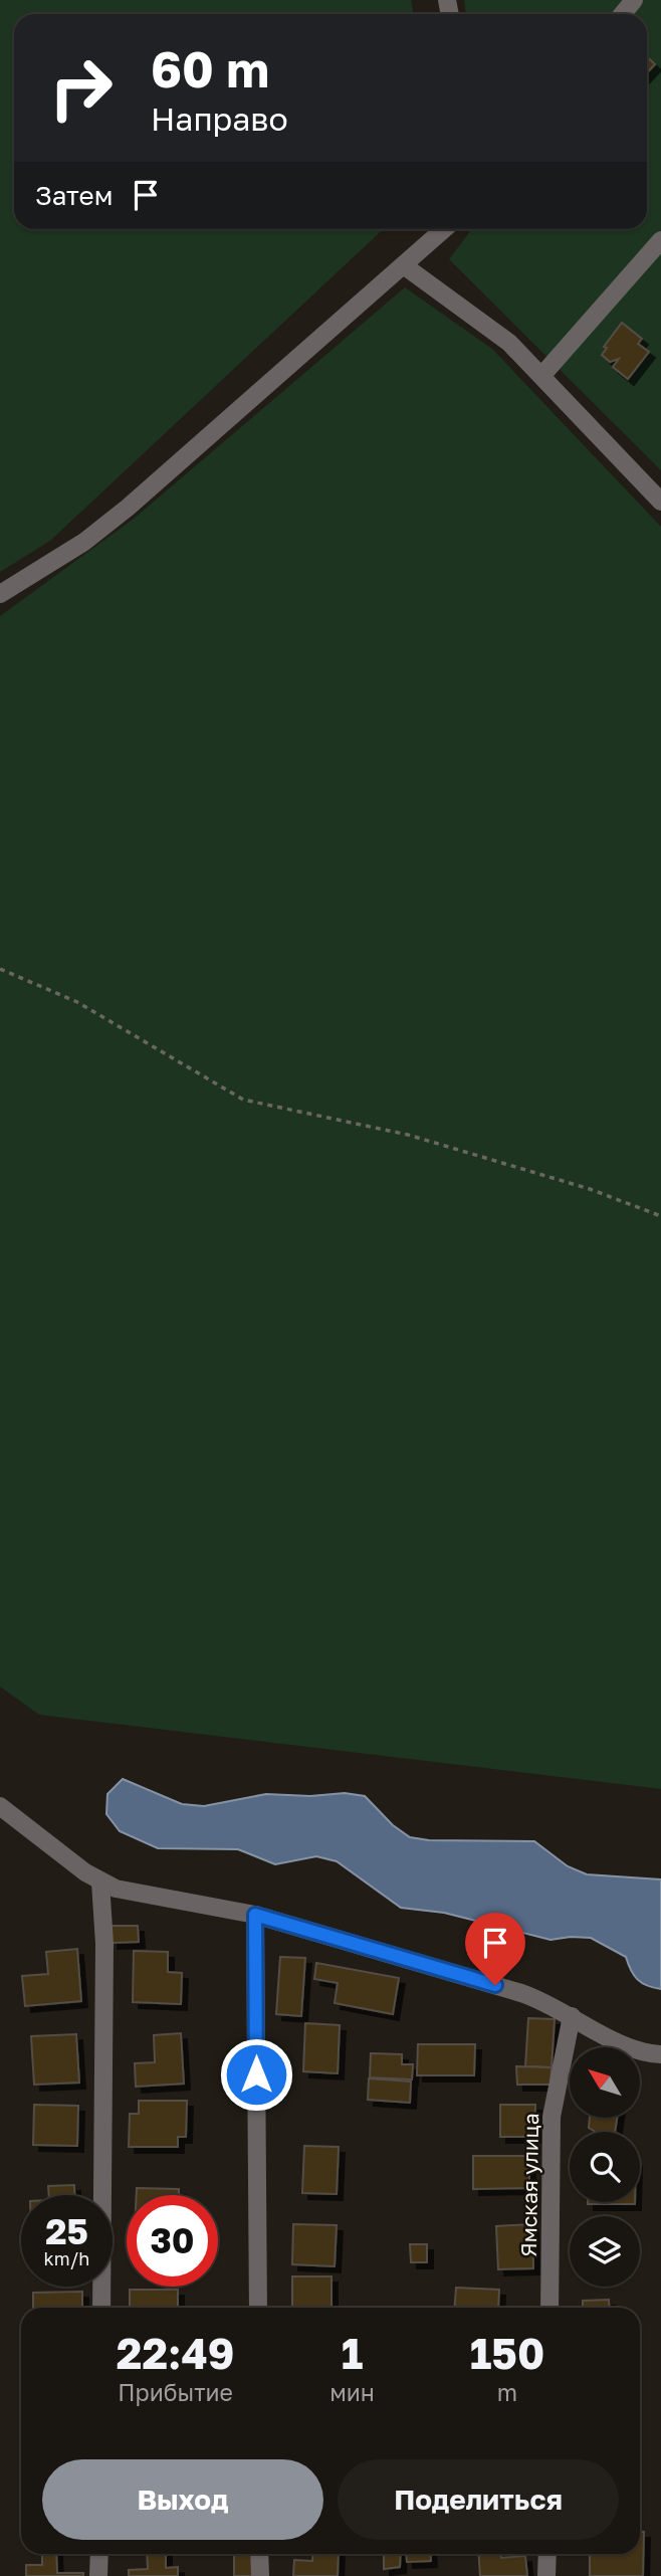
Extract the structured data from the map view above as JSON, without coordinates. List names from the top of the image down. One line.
{"streets":{"street":["Ямская улица"]},"north":"top left","page":{"turn":["60 m","Направо"],"then":"Затем","speed":"25 km/h","limit":"30","eta":["22:49","Прибытие","1","мин","150","m"],"buttons":["Выход","Поделиться"]}}
